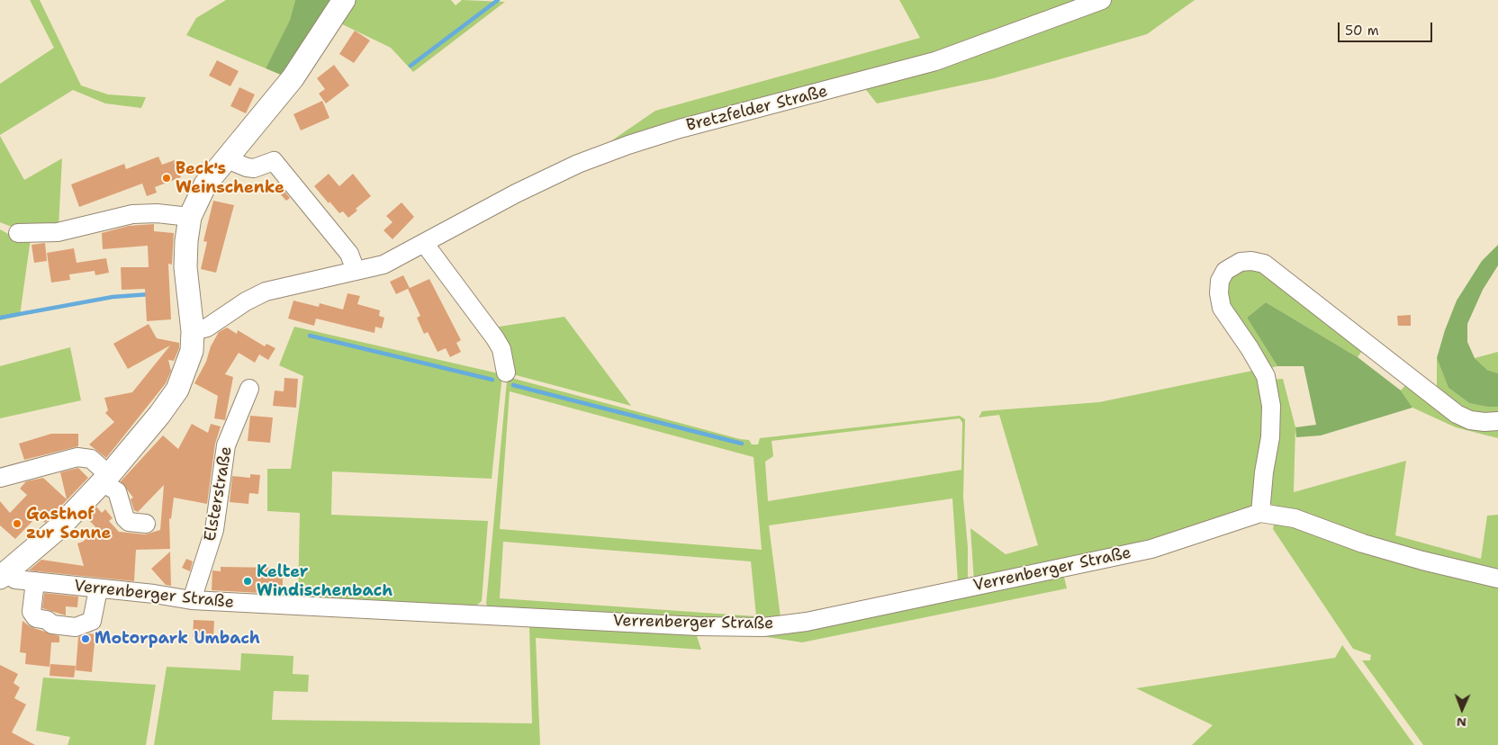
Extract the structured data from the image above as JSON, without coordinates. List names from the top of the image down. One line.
{"streets":{"street":["Bretzfelder Straße","Elsterstraße","Verrenberger Straße"]},"crossings":[["Elsterstraße","Verrenberger Straße"]],"places":["Beck's Weinschenke","Gasthof zur Sonne","Kelter Windischenbach","Motorpark Umbach"],"scale_bar":"50 m","north":"bottom"}
